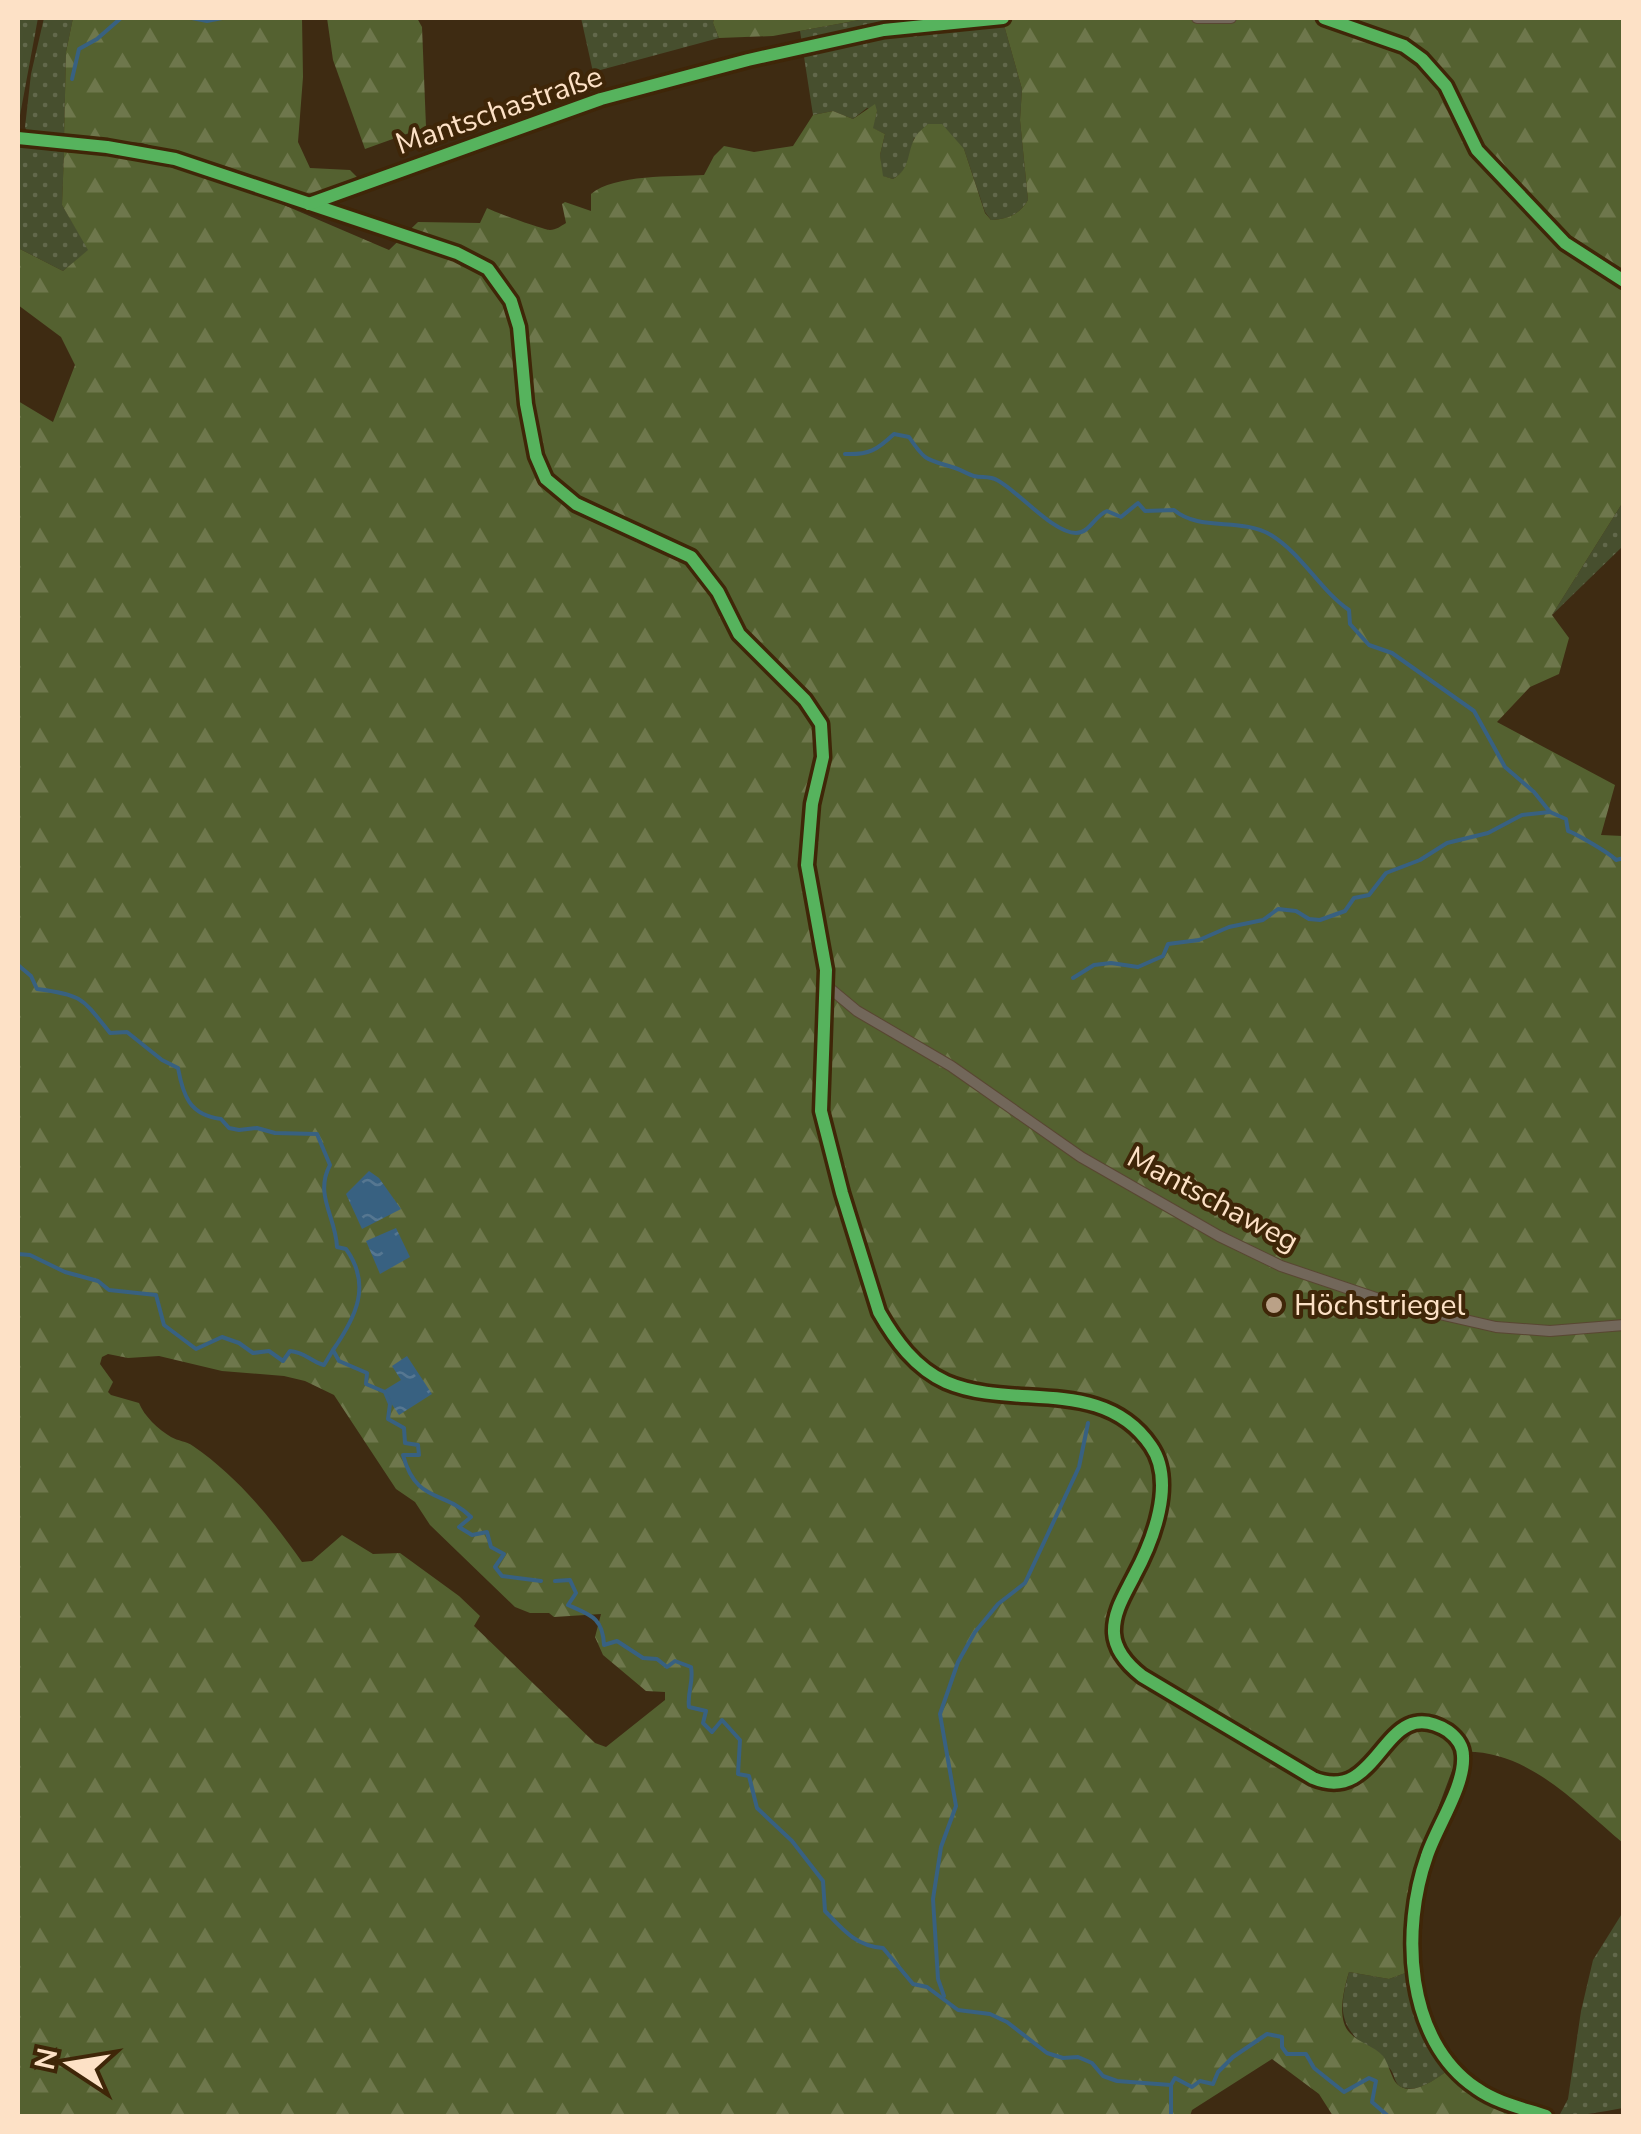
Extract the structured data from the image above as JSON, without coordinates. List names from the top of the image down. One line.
{"streets":{"street":["Mantschastraße","Mantschaweg"]},"places":["Höchstriegel"],"north":"left"}
